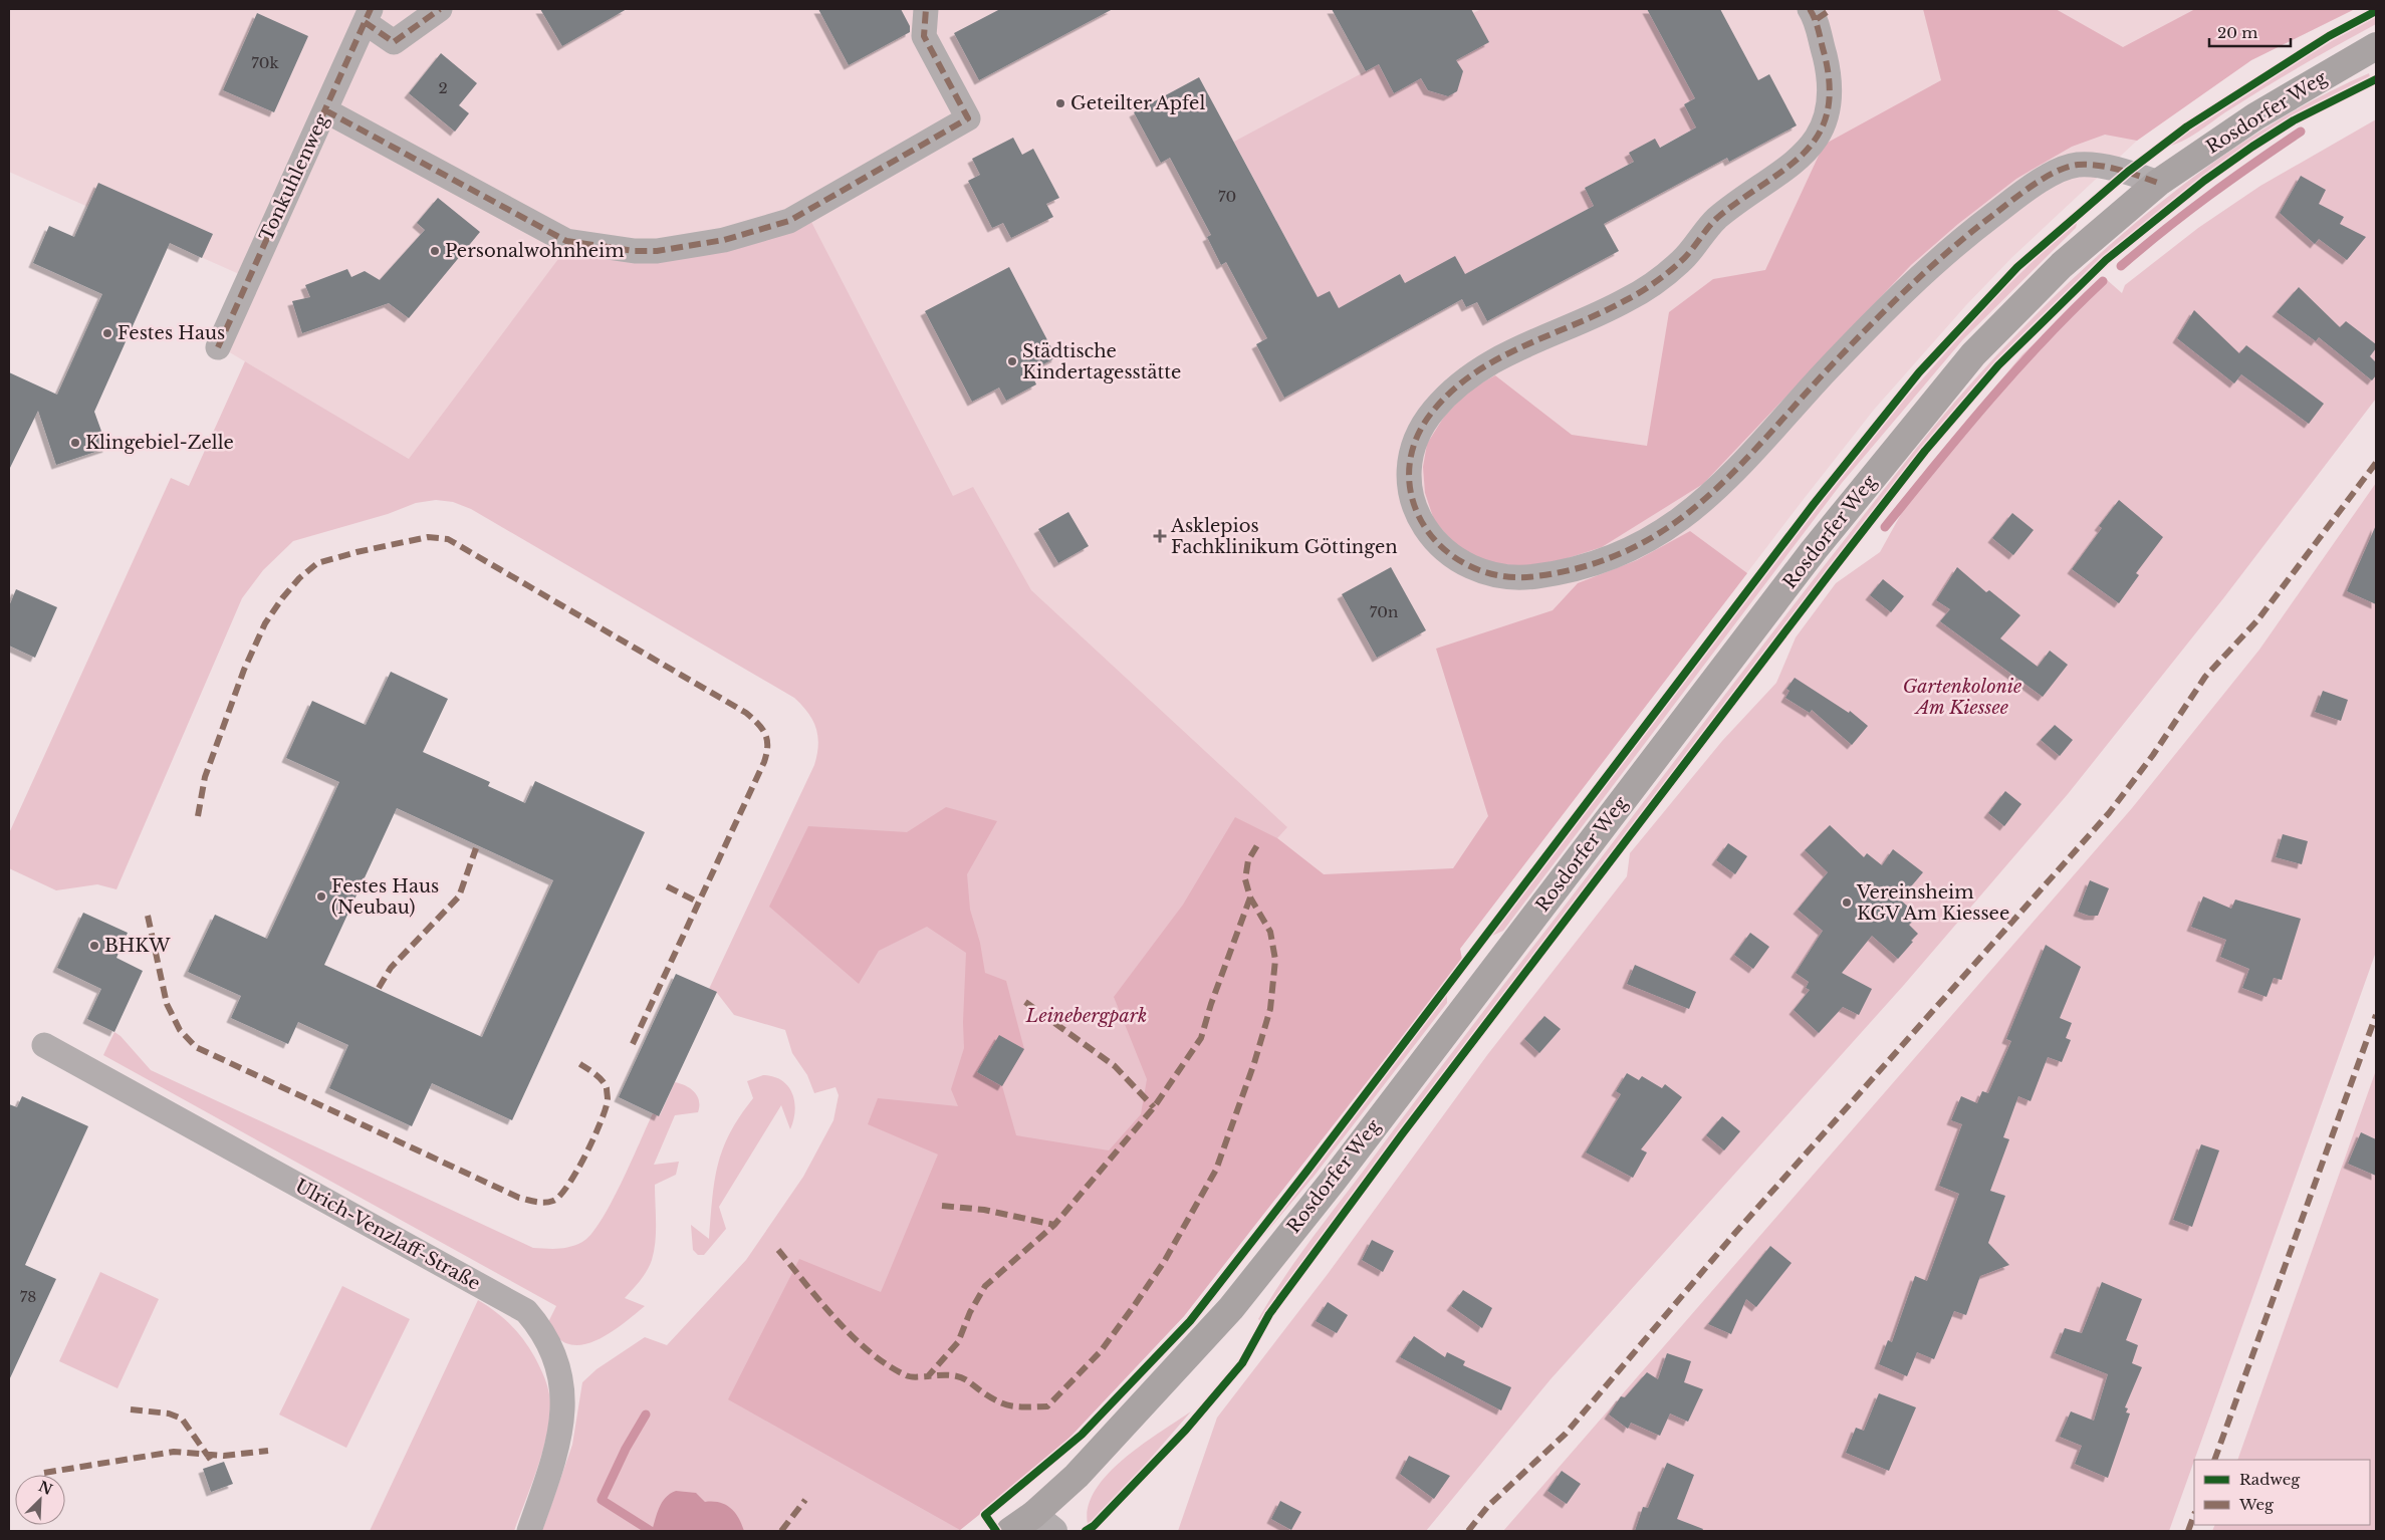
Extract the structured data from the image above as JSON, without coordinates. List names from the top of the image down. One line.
{"streets":{"main road":["Rosdorfer Weg"],"street":["Tonkuhlenweg","Ulrich-Venzlaff-Straße"]},"parks":["Gartenkolonie Am Kiessee","Leinebergpark"],"places":{"other":["Geteilter Apfel","Personalwohnheim","Festes Haus","Städtische Kindertagesstätte","Klingebiel-Zelle","Festes Haus (Neubau)","Vereinsheim KGV Am Kiessee","BHKW"],"health":["Asklepios Fachklinikum Göttingen"]},"house_numbers":["70k","2","70","70n","78"],"legend":["Radweg","Weg"],"scale_bar":"20 m","north":"top right"}
